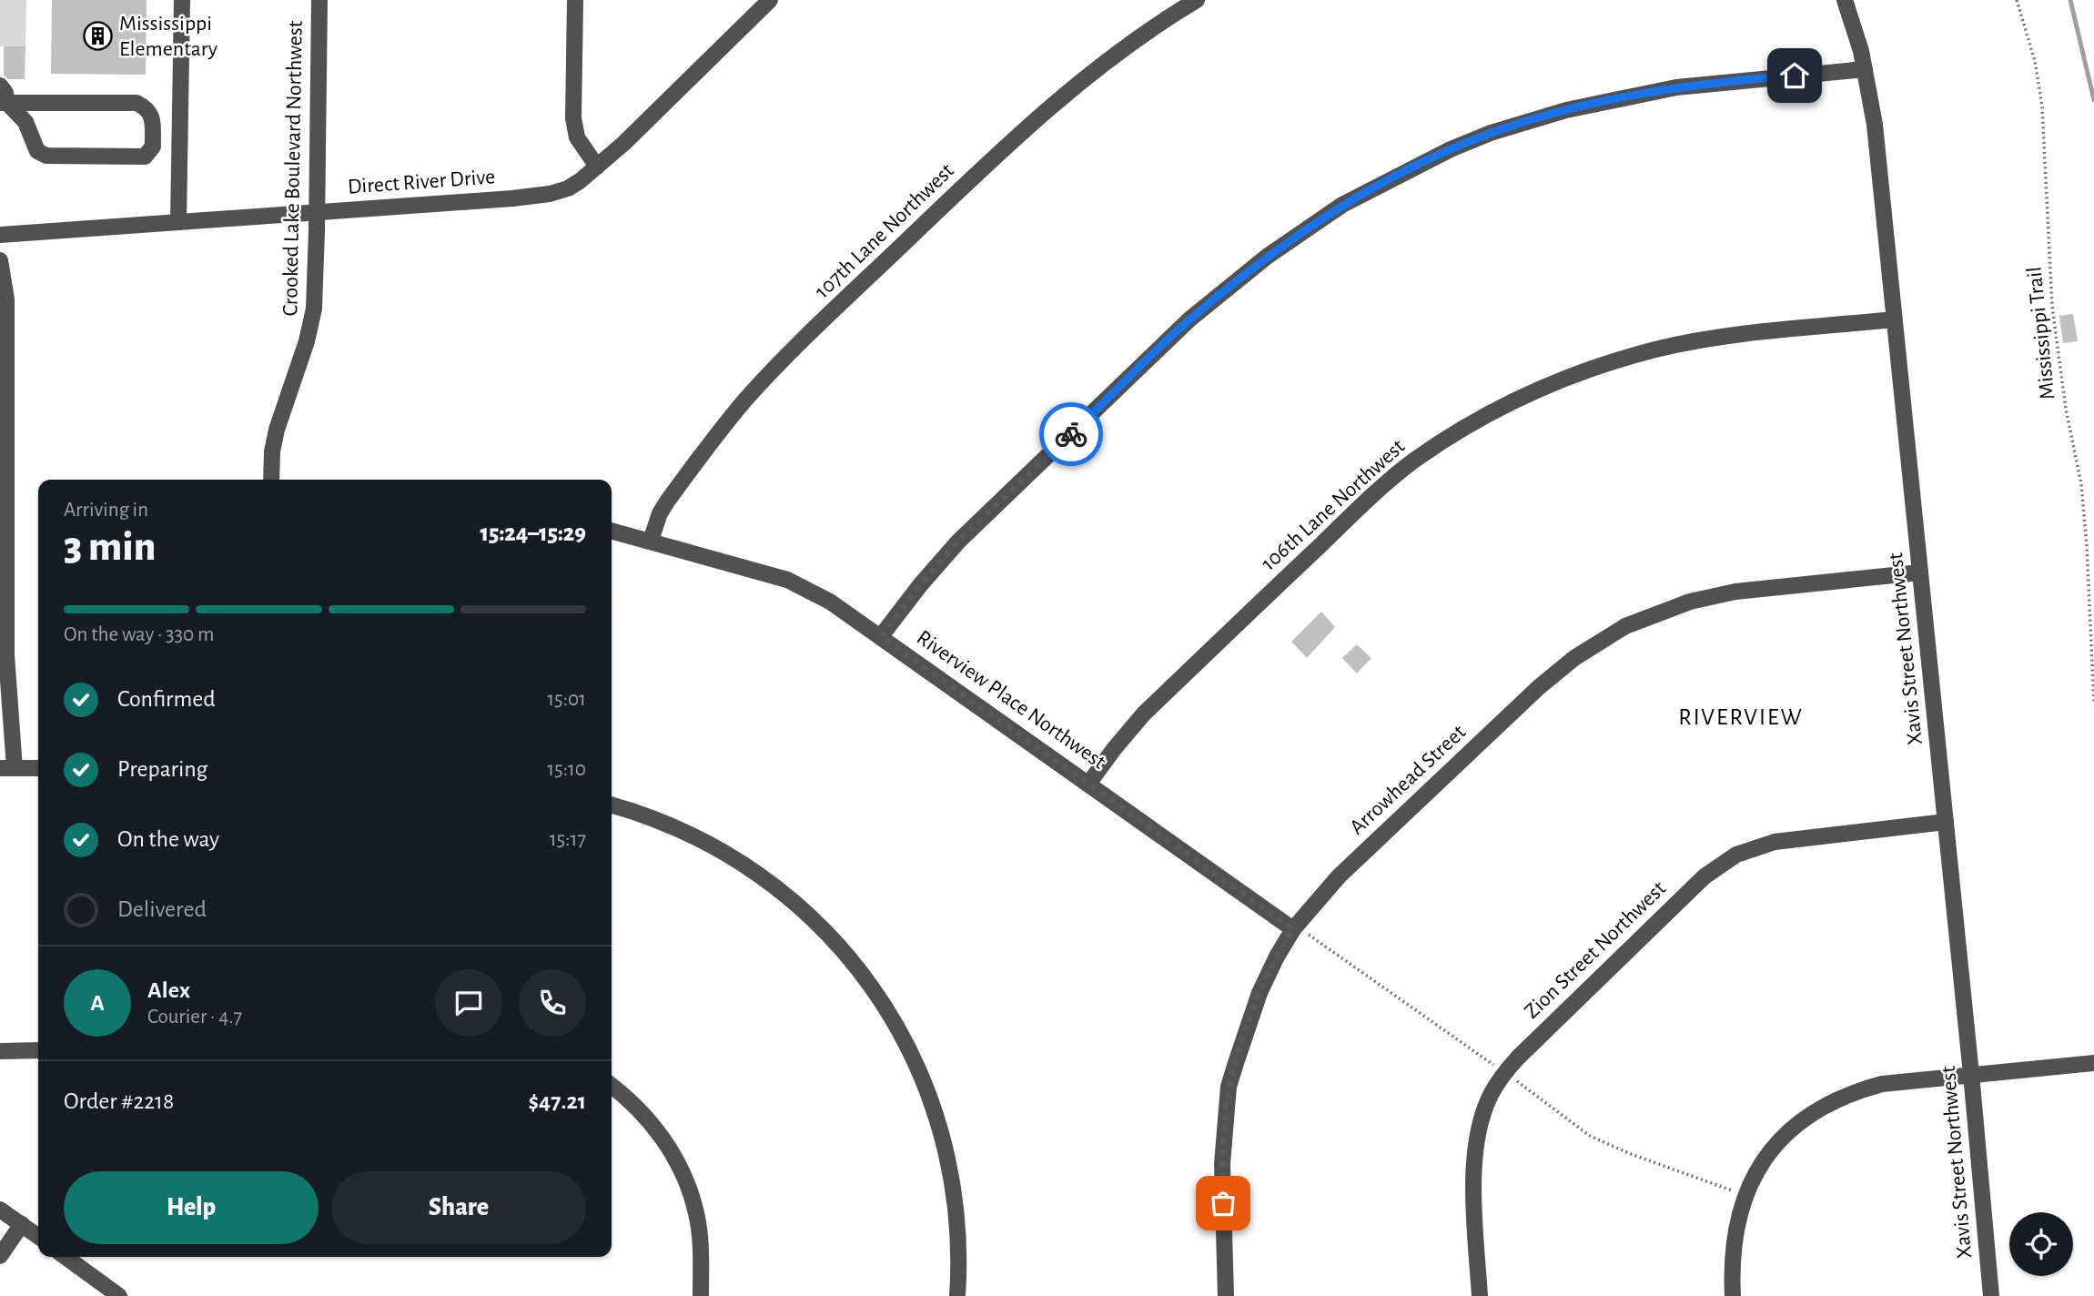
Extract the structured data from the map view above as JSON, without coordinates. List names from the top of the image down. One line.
{"streets":{"street":["Crooked Lake Boulevard Northwest","Direct River Drive","107th Lane Northwest","106th Lane Northwest","Xavis Street Northwest","Riverview Place Northwest","Arrowhead Street","Zion Street Northwest"],"path":["Mississippi Trail"]},"crossings":[["Crooked Lake Boulevard Northwest","Direct River Drive"],["107th Lane Northwest","Riverview Place Northwest"],["106th Lane Northwest","Xavis Street Northwest"],["106th Lane Northwest","Riverview Place Northwest"],["Xavis Street Northwest","Arrowhead Street"],["Xavis Street Northwest","Zion Street Northwest"],["Riverview Place Northwest","Arrowhead Street"]],"districts":["RIVERVIEW"],"places":{"building":["Mississippi Elementary"]},"page":{"heading":["3 min","Arriving in","15:24–15:29"],"panel":["Alex","Courier · 4.7","Order #2218","$47.21"],"bar":"On the way · 330 m","list":[["Confirmed","15:01"],["Preparing","15:10"],["On the way","15:17"],"Delivered"],"round":"A","buttons":["Help","Share"]}}
